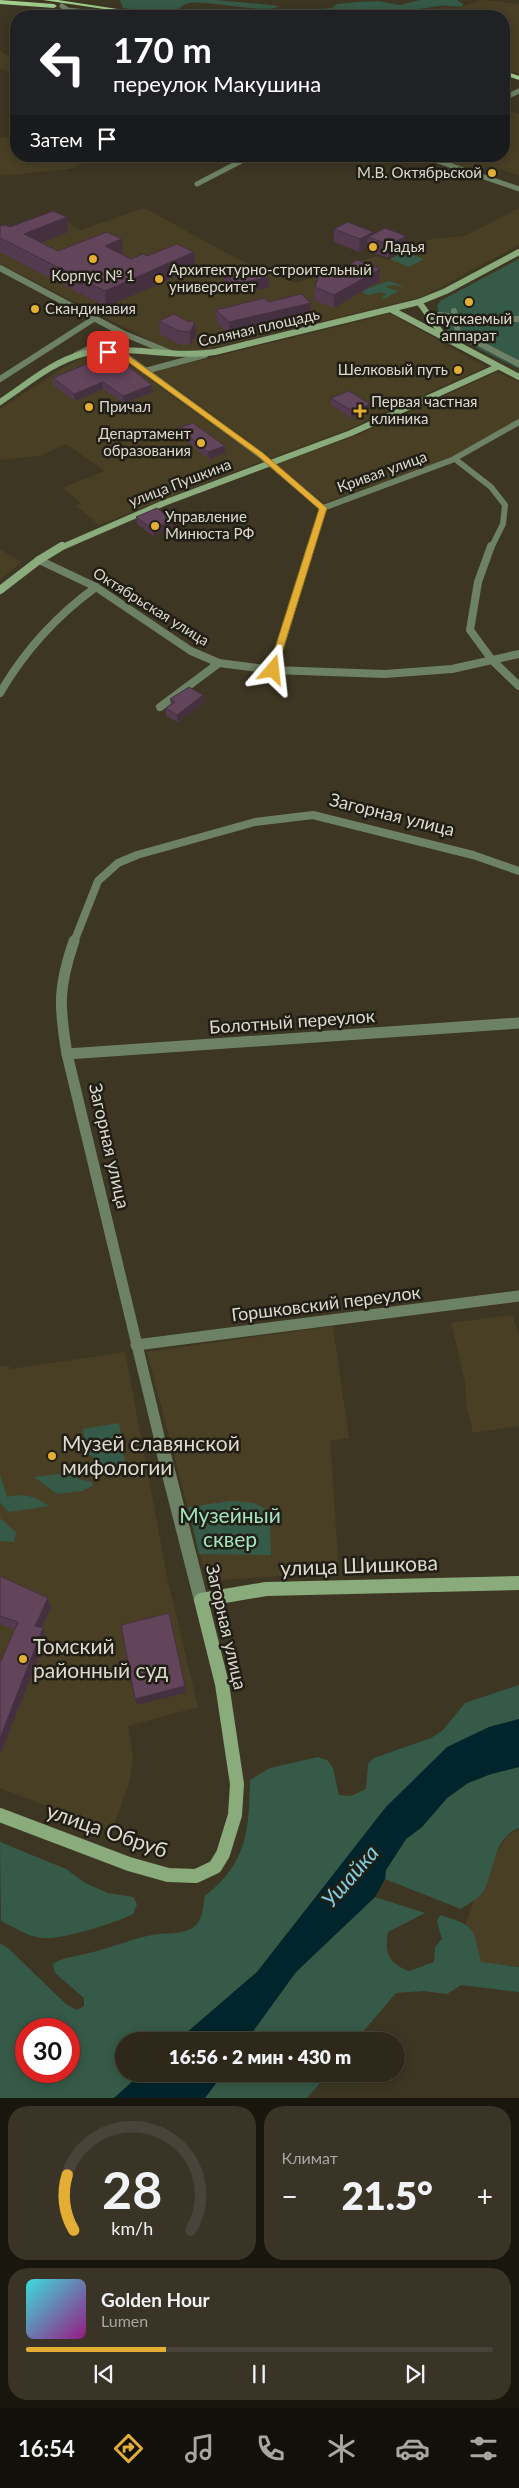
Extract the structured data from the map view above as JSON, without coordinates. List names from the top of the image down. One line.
{"streets":{"street":["Соляная площадь","Кривая улица","улица Пушкина","Октябрьская улица","Загорная улица","Болотный переулок","Горшковский переулок","улица Шишкова","улица Обруб"]},"crossings":[["Кривая улица","Октябрьская улица"],["улица Пушкина","Октябрьская улица"],["Загорная улица","Болотный переулок"],["Загорная улица","Горшковский переулок"],["Загорная улица","улица Шишкова"],["Загорная улица","улица Обруб"]],"water":["Ушайка"],"parks":["Музейный сквер"],"places":{"other":["М.В. Октябрьской","Ладья","Корпус № 1","Архитектурно-строительный университет","Спускаемый аппарат","Скандинавия","Шелковый путь","Причал","Департамент образования","Управление Минюста РФ","Музей славянской мифологии","Томский районный суд"],"health":["Первая частная клиника"]},"page":{"turn":["170 m","переулок Макушина"],"then":"Затем","limit":"30","trip":"16:56 · 2 мин · 430 m","tile":"Климат","heat":["−","21.5°","+"],"song":["Golden Hour","Lumen"],"tabs":"16:54","gauge":["28","km/h"]}}
